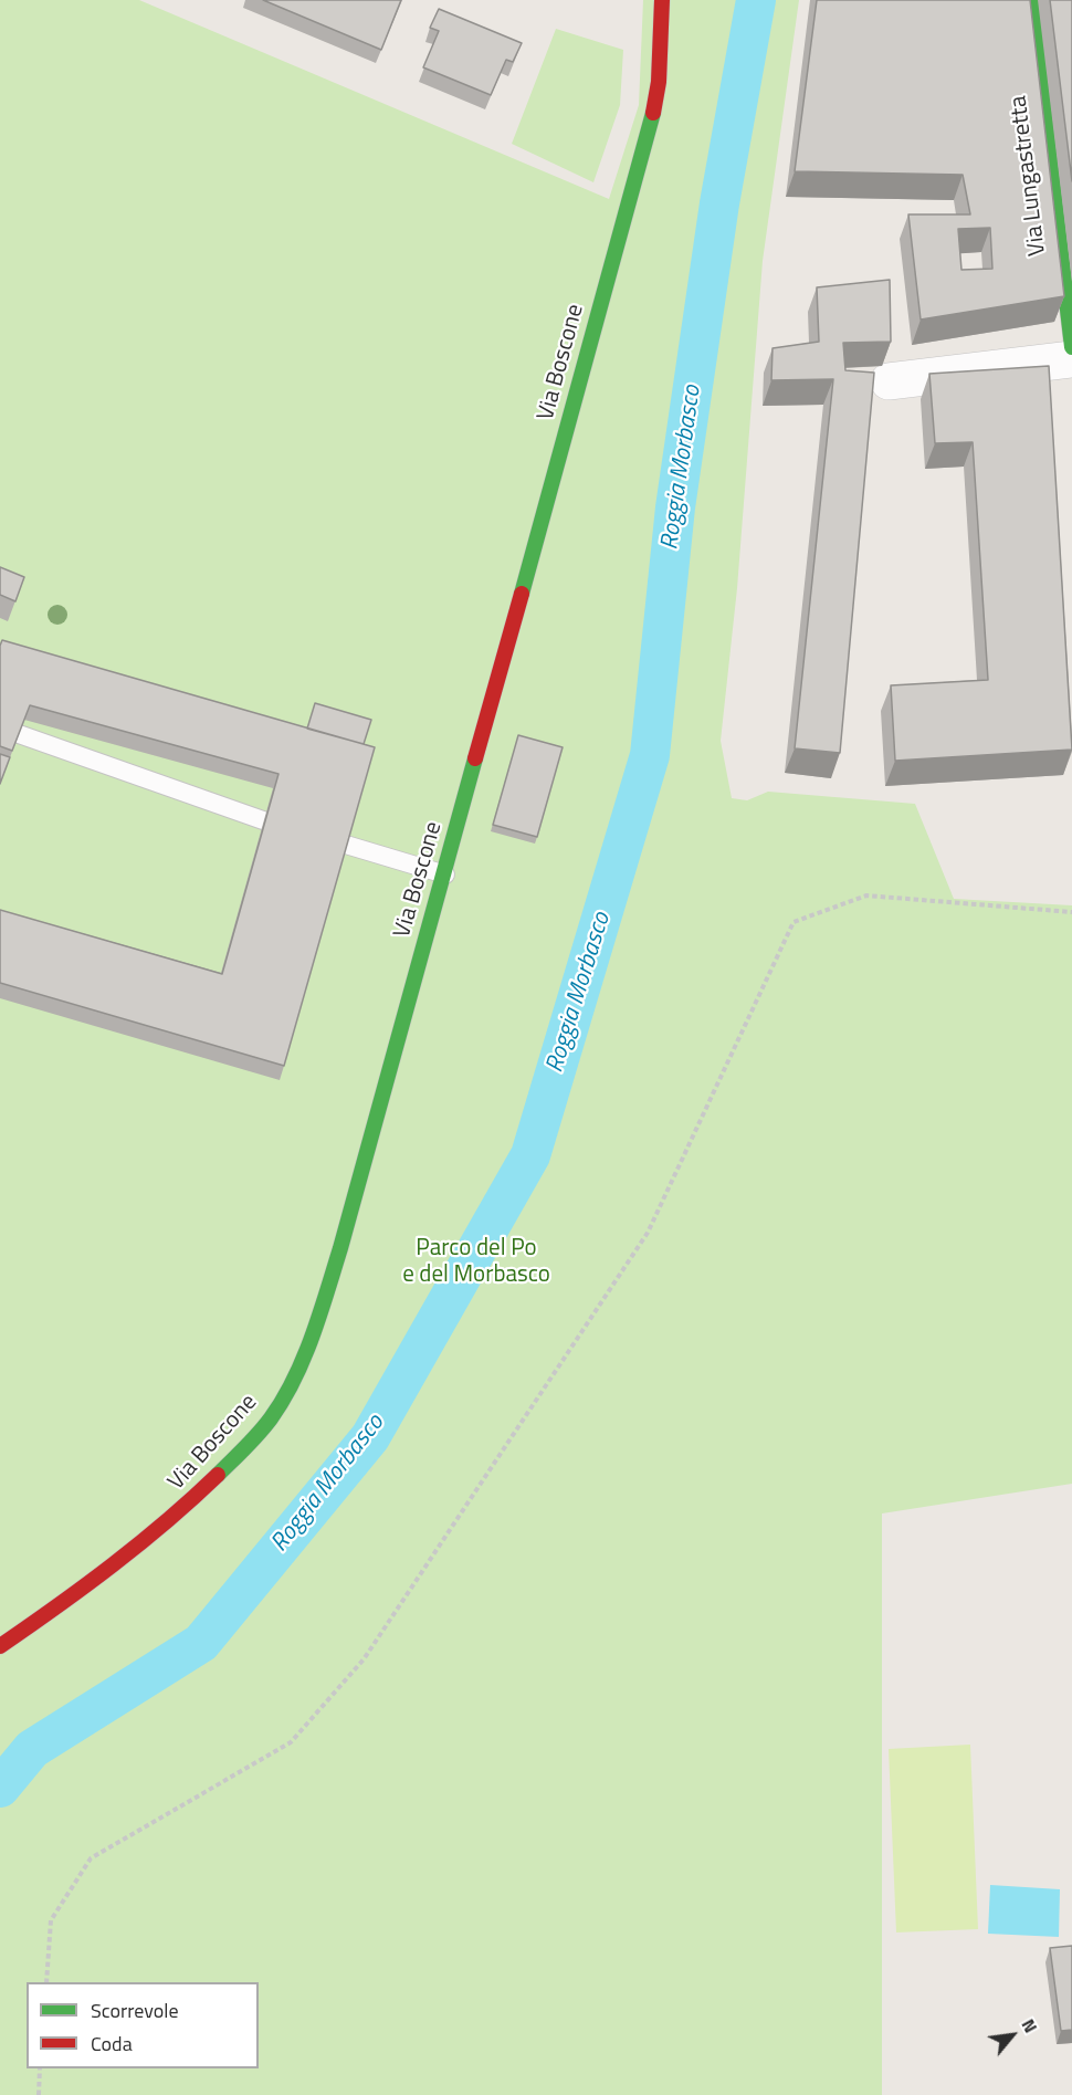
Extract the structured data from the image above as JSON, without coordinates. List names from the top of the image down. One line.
{"streets":{"street":["Via Lungastretta","Via Boscone"]},"water":["Roggia Morbasco"],"parks":["Parco del Po e del Morbasco"],"legend":["Scorrevole","Coda"],"north":"top right"}
